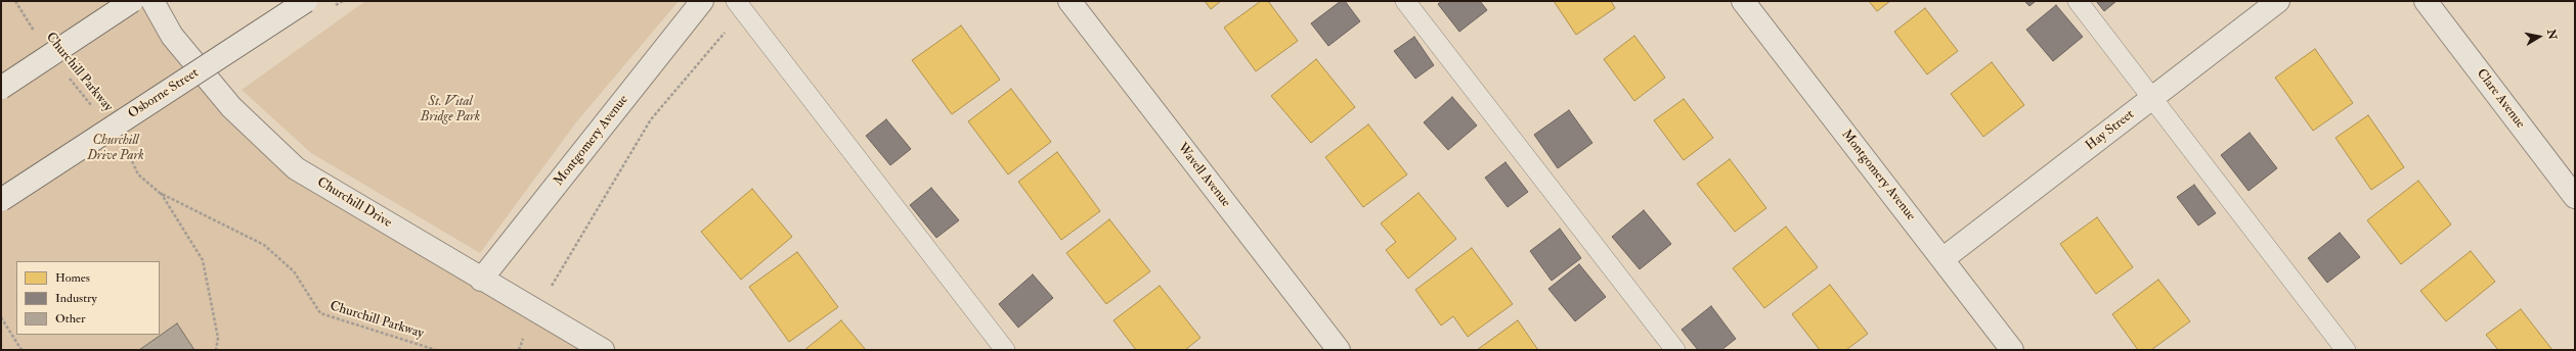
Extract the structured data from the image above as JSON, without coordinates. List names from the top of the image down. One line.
{"streets":{"street":["Osborne Street","Clare Avenue","Hay Street","Montgomery Avenue","Wavell Avenue","Churchill Drive"],"path":["Churchill Parkway"]},"crossings":[["Hay Street","Montgomery Avenue"],["Montgomery Avenue","Churchill Drive"]],"parks":["St. Vital Bridge Park","Churchill Drive Park"],"legend":["Homes","Industry","Other"],"north":"right"}
